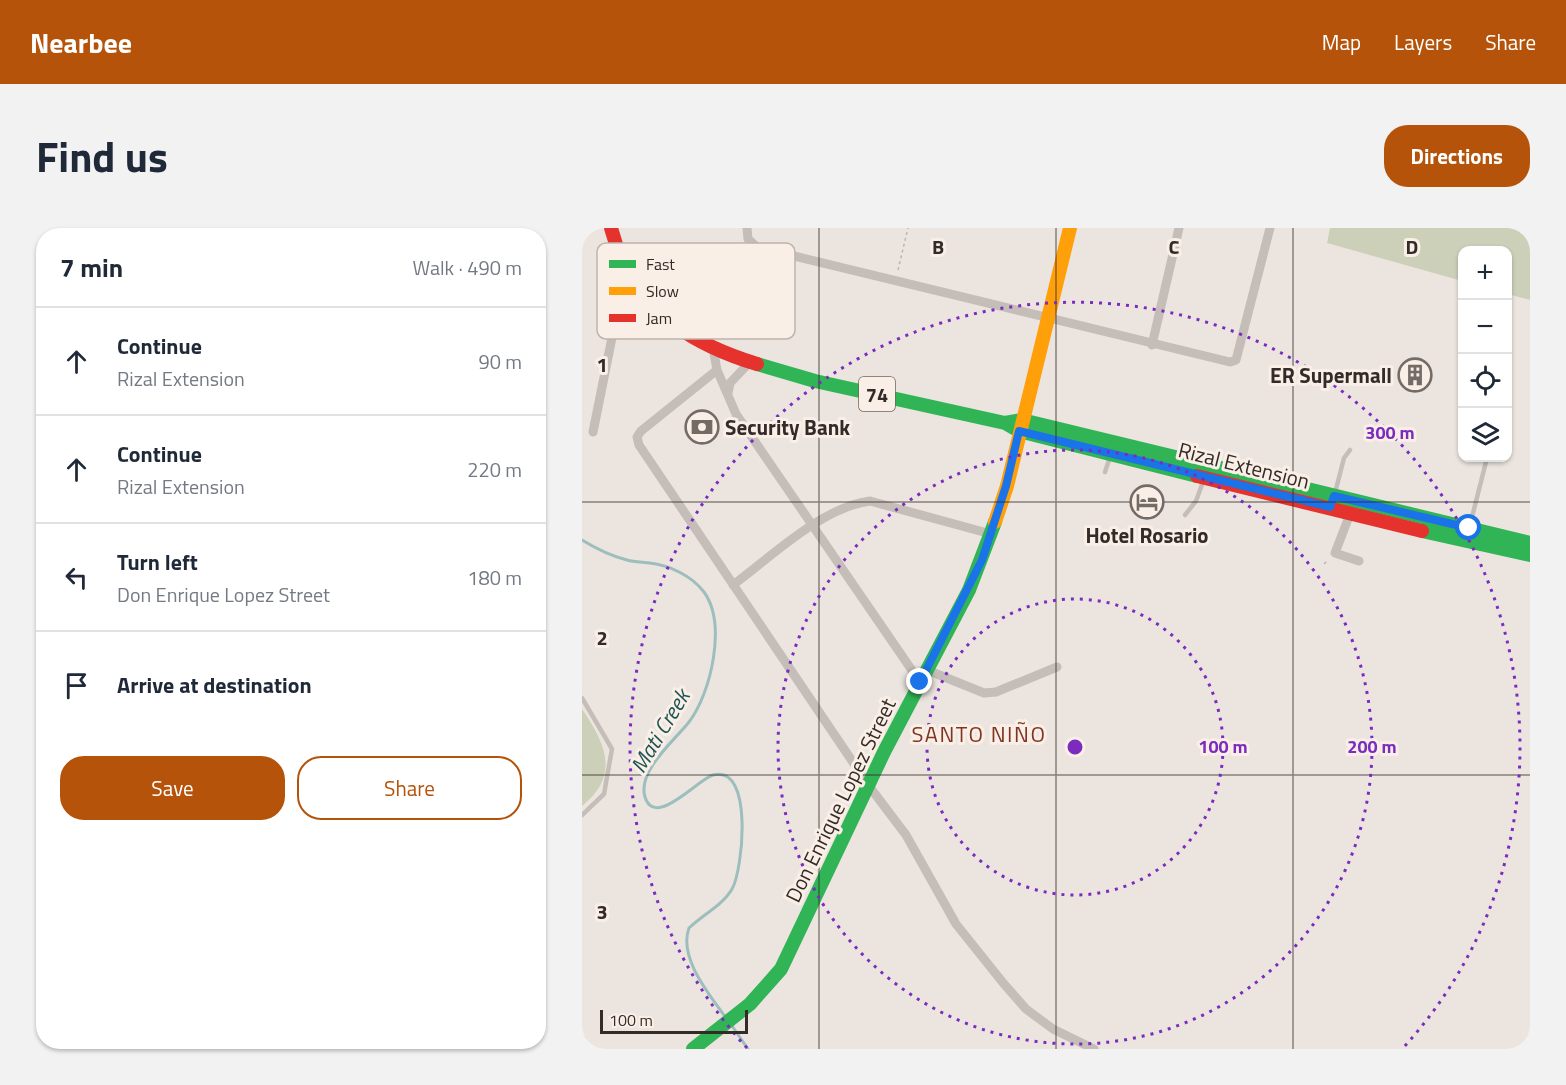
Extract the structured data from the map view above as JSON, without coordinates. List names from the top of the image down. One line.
{"streets":{"main road":["74","Rizal Extension","Don Enrique Lopez Street"]},"crossings":[["74","Rizal Extension"],["74","Don Enrique Lopez Street"],["Rizal Extension","Don Enrique Lopez Street"]],"districts":["SANTO NIÑO"],"water":["Mati Creek"],"places":{"building":["ER Supermall"],"bank":["Security Bank"],"hotel":["Hotel Rosario"]},"legend":["Fast","Slow","Jam"],"scale_bar":"100 m","page":{"header":"Nearbee","nav":["Map","Layers","Share"],"title":"Find us","buttons":["Directions",["Save","Share"]],"heading":["7 min","Walk · 490 m"],"map_buttons":["+","−"],"list":[["Continue","Rizal Extension","90 m"],["Continue","Rizal Extension","220 m"],["Turn left","Don Enrique Lopez Street","180 m"],"Arrive at destination"],"scale":"100 m"},"grid":{"columns":["B","C","D"],"rows":["1","2","3"]},"rings":["300 m","100 m","200 m"]}
